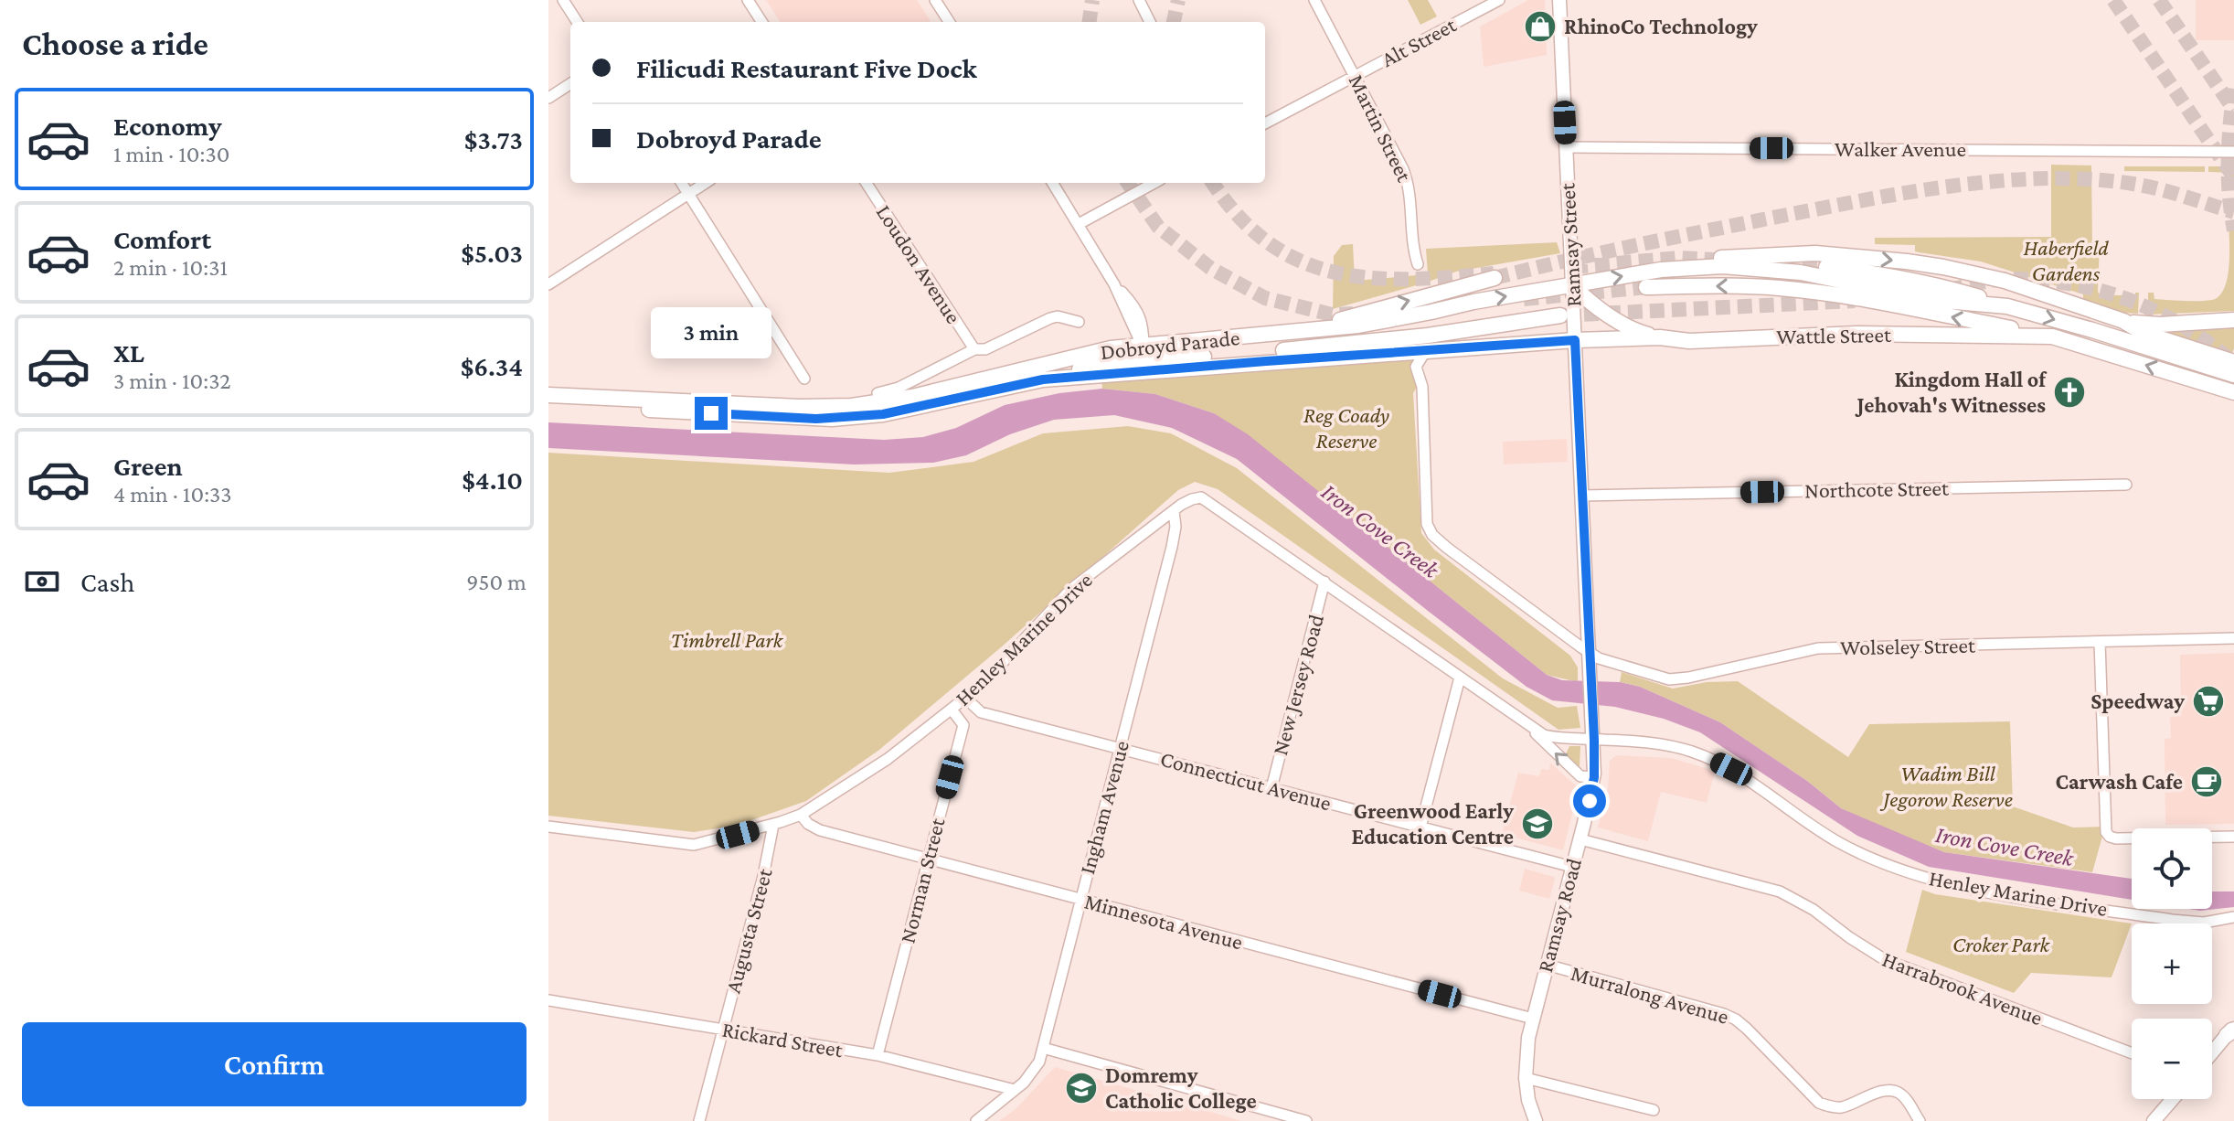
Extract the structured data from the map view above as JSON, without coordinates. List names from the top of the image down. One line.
{"streets":{"highway":["Wattle Street","Dobroyd Parade"],"main road":["Ramsay Street","Ramsay Road"],"street":["Alt Street","Martin Street","Walker Avenue","Loudon Avenue","Northcote Street","Henley Marine Drive","Wolseley Street","New Jersey Road","Connecticut Avenue","Ingham Avenue","Norman Street","Minnesota Avenue","Augusta Street","Harrabrook Avenue","Murralong Avenue","Rickard Street"]},"crossings":[["Alt Street","Martin Street"],["Walker Avenue","Ramsay Street"],["Ramsay Street","Wattle Street"],["Ramsay Street","Northcote Street"],["Ramsay Street","Wolseley Street"],["Ramsay Street","Ramsay Road"],["Loudon Avenue","Dobroyd Parade"],["Wattle Street","Dobroyd Parade"],["Henley Marine Drive","New Jersey Road"],["Henley Marine Drive","Connecticut Avenue"],["Henley Marine Drive","Ingham Avenue"],["Henley Marine Drive","Norman Street"],["Henley Marine Drive","Ramsay Road"],["Henley Marine Drive","Minnesota Avenue"],["Henley Marine Drive","Augusta Street"],["New Jersey Road","Connecticut Avenue"],["Connecticut Avenue","Ingham Avenue"],["Connecticut Avenue","Ramsay Road"],["Ingham Avenue","Minnesota Avenue"],["Ingham Avenue","Rickard Street"],["Norman Street","Minnesota Avenue"],["Norman Street","Rickard Street"],["Ramsay Road","Minnesota Avenue"],["Ramsay Road","Harrabrook Avenue"],["Ramsay Road","Murralong Avenue"],["Augusta Street","Rickard Street"]],"water":["Iron Cove Creek"],"parks":["Haberfield Gardens","Reg Coady Reserve","Timbrell Park","Wadim Bill Jegorow Reserve","Croker Park"],"places":{"shop":["RhinoCo Technology"],"church":["Kingdom Hall of Jehovah's Witnesses"],"supermarket":["Speedway"],"cafe":["Carwash Cafe"],"school or university":["Greenwood Early Education Centre","Domremy Catholic College"]},"page":{"heading":"Choose a ride","banner":["Filicudi Restaurant Five Dock","Dobroyd Parade"],"list":[{"name":"Economy","note":"1 min · 10:30","value":"$3.73"},{"name":"Comfort","note":"2 min · 10:31","value":"$5.03"},{"name":"XL","note":"3 min · 10:32","value":"$6.34"},{"name":"Green","note":"4 min · 10:33","value":"$4.10"}],"bubble":"3 min","pay":["Cash","950 m"],"map_buttons":["+","−"],"buttons":"Confirm"}}
